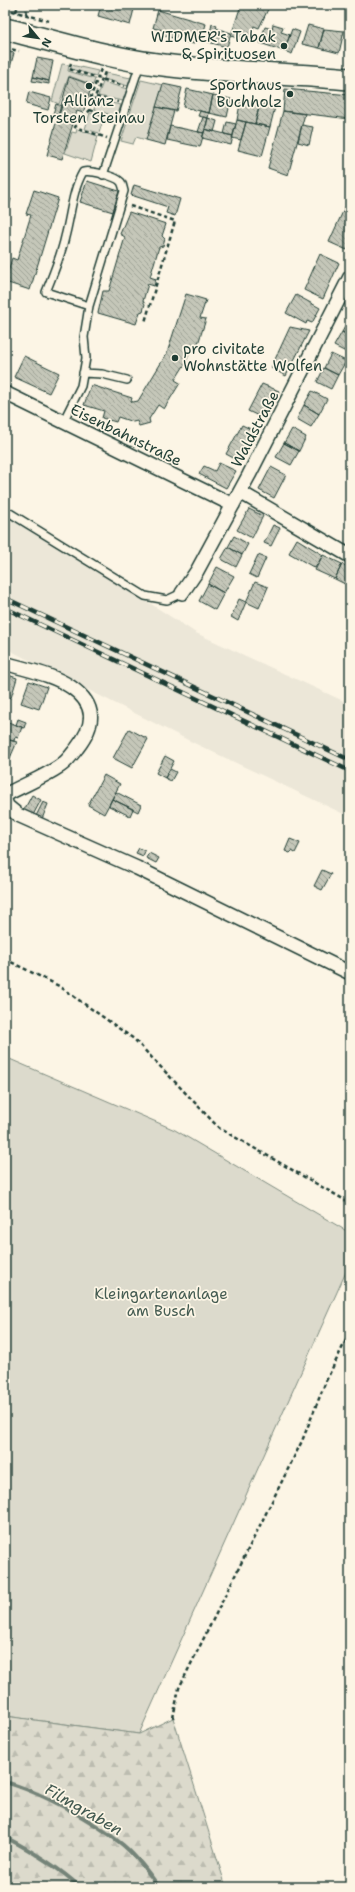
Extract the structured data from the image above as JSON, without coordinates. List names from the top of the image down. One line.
{"streets":{"street":["Waldstraße","Eisenbahnstraße"]},"crossings":[["Waldstraße","Eisenbahnstraße"]],"water":["Filmgraben"],"parks":["Kleingartenanlage am Busch"],"places":["WIDMER's Tabak & Spirituosen","Allianz Torsten Steinau","Sporthaus Buchholz","pro civitate Wohnstätte Wolfen"],"north":"bottom right"}
